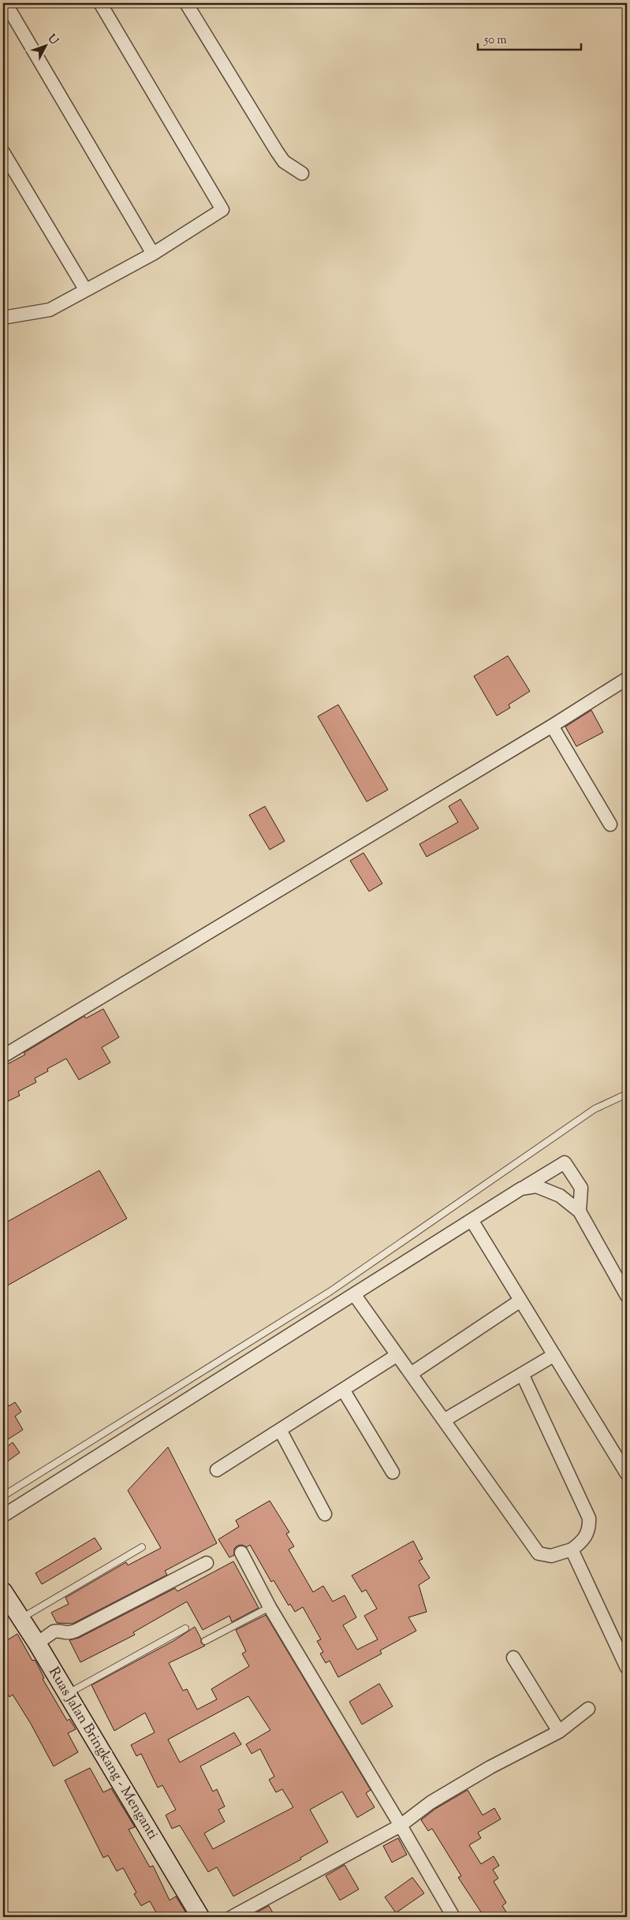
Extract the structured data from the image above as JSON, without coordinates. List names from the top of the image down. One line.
{"streets":{"main road":["Ruas Jalan Bringkang - Menganti"]},"scale_bar":"50 m","north":"top right"}
